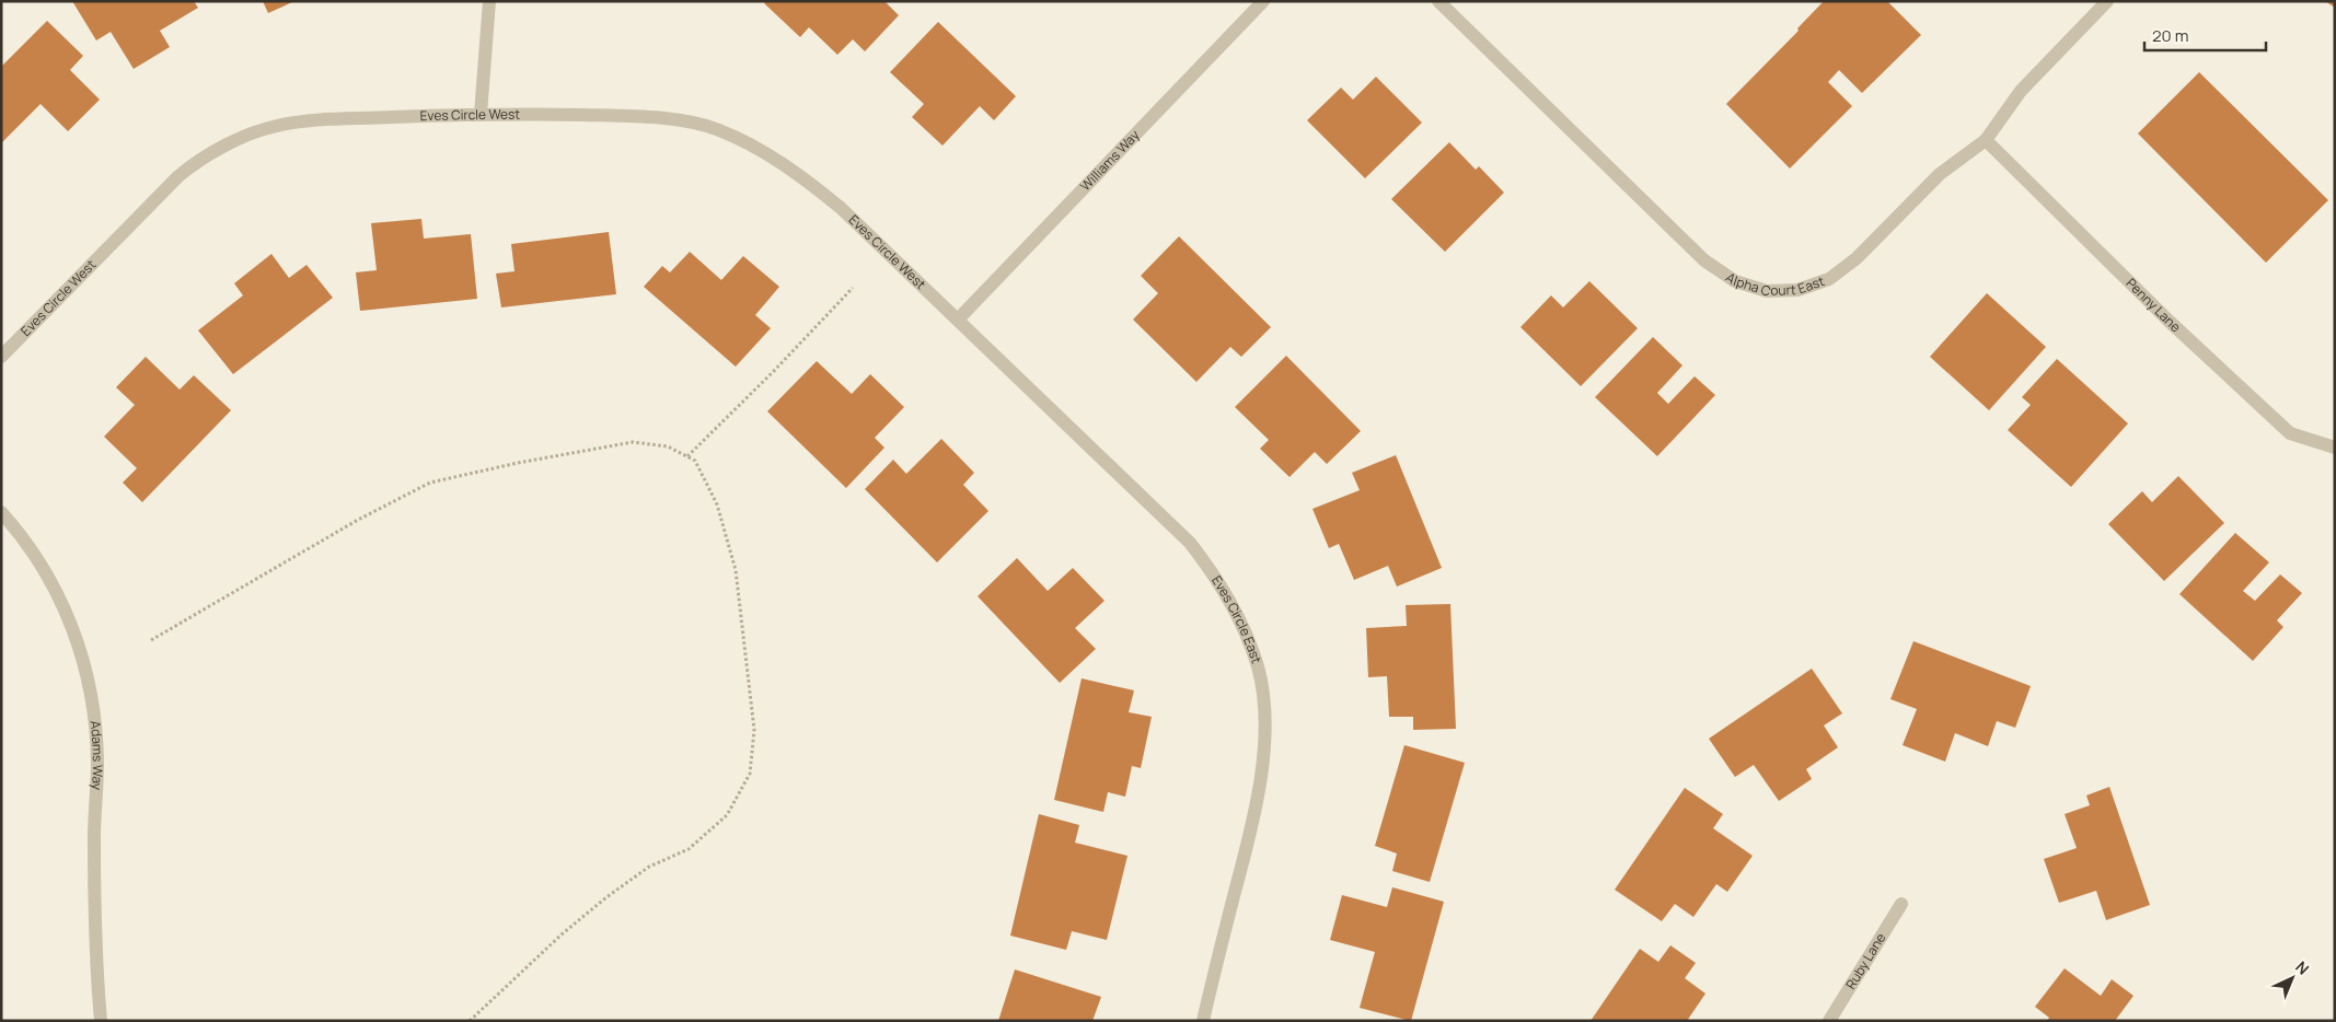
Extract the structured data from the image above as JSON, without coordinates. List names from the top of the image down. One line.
{"streets":{"street":["Eves Circle West","Williams Way","Alpha Court East","Penny Lane","Eves Circle East","Adams Way","Ruby Lane"]},"crossings":[["Eves Circle West","Williams Way"],["Eves Circle West","Eves Circle East"],["Williams Way","Eves Circle East"],["Alpha Court East","Penny Lane"]],"scale_bar":"20 m","north":"top right"}
